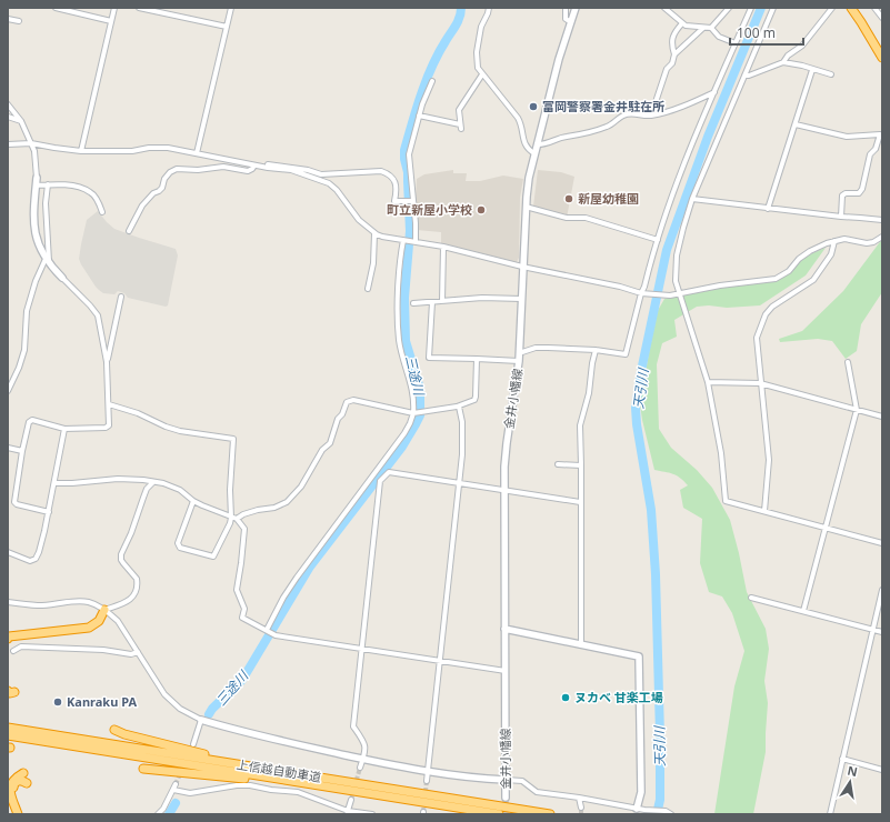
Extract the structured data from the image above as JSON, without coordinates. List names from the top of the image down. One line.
{"streets":{"highway":["上信越自動車道"],"main road":["金井小幡線"]},"water":["三途川","天引川"],"places":["富岡警察署金井駐在所","新屋幼稚園","町立新屋小学校","ヌカベ 甘楽工場","Kanraku PA"],"scale_bar":"100 m","north":"top"}
